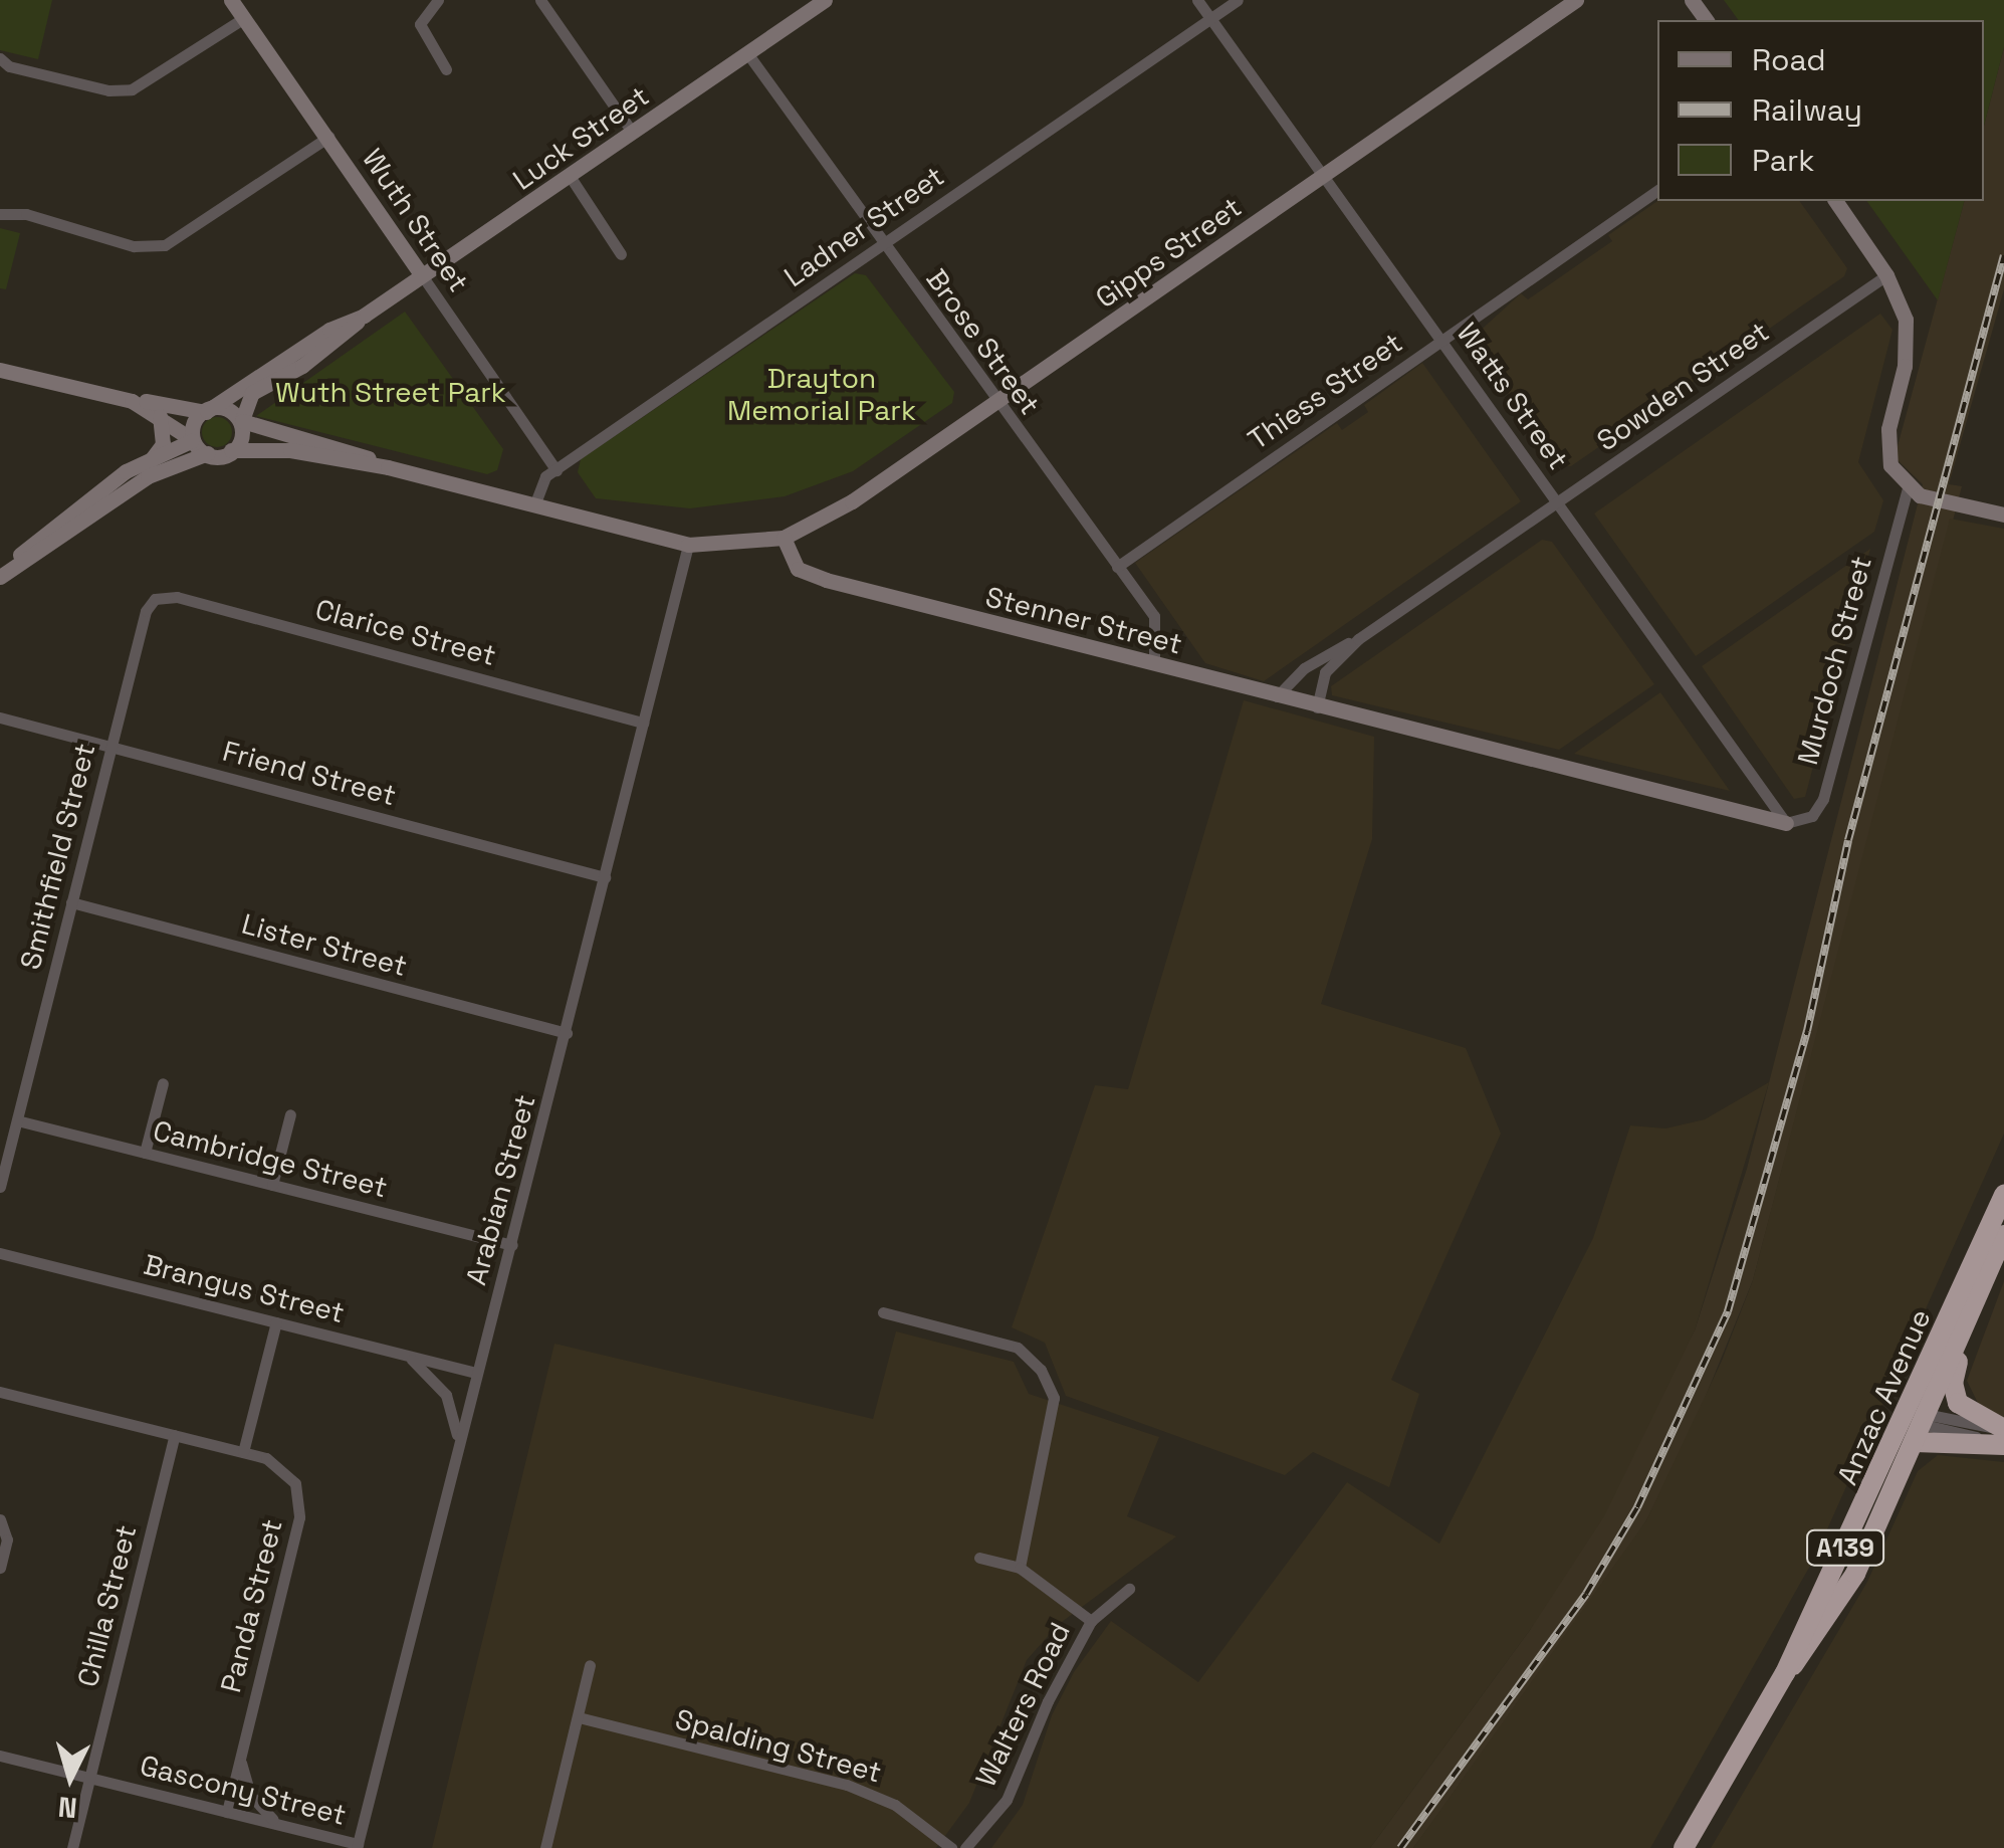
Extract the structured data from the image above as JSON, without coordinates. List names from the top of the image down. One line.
{"streets":{"highway":["Anzac Avenue","A139"],"main road":["Luck Street","Wuth Street","Gipps Street","Stenner Street"],"street":["Ladner Street","Brose Street","Sowden Street","Thiess Street","Watts Street","Clarice Street","Murdoch Street","Friend Street","Smithfield Street","Lister Street","Cambridge Street","Arabian Street","Brangus Street","Chilla Street","Panda Street","Walters Road","Spalding Street","Gascony Street"]},"crossings":[["Luck Street","Wuth Street"],["Luck Street","Brose Street"],["Wuth Street","Ladner Street"],["Ladner Street","Brose Street"],["Ladner Street","Watts Street"],["Gipps Street","Brose Street"],["Gipps Street","Watts Street"],["Gipps Street","Stenner Street"],["Brose Street","Thiess Street"],["Brose Street","Stenner Street"],["Sowden Street","Watts Street"],["Sowden Street","Stenner Street"],["Thiess Street","Watts Street"],["Watts Street","Stenner Street"],["Watts Street","Murdoch Street"],["Stenner Street","Murdoch Street"],["Clarice Street","Smithfield Street"],["Clarice Street","Arabian Street"],["Friend Street","Smithfield Street"],["Friend Street","Arabian Street"],["Smithfield Street","Lister Street"],["Smithfield Street","Cambridge Street"],["Lister Street","Arabian Street"],["Cambridge Street","Arabian Street"],["Arabian Street","Brangus Street"],["Arabian Street","Gascony Street"],["Chilla Street","Panda Street"],["Chilla Street","Gascony Street"],["Panda Street","Gascony Street"]],"parks":["Drayton Memorial Park","Wuth Street Park"],"legend":["Road","Railway","Park"],"north":"bottom"}
